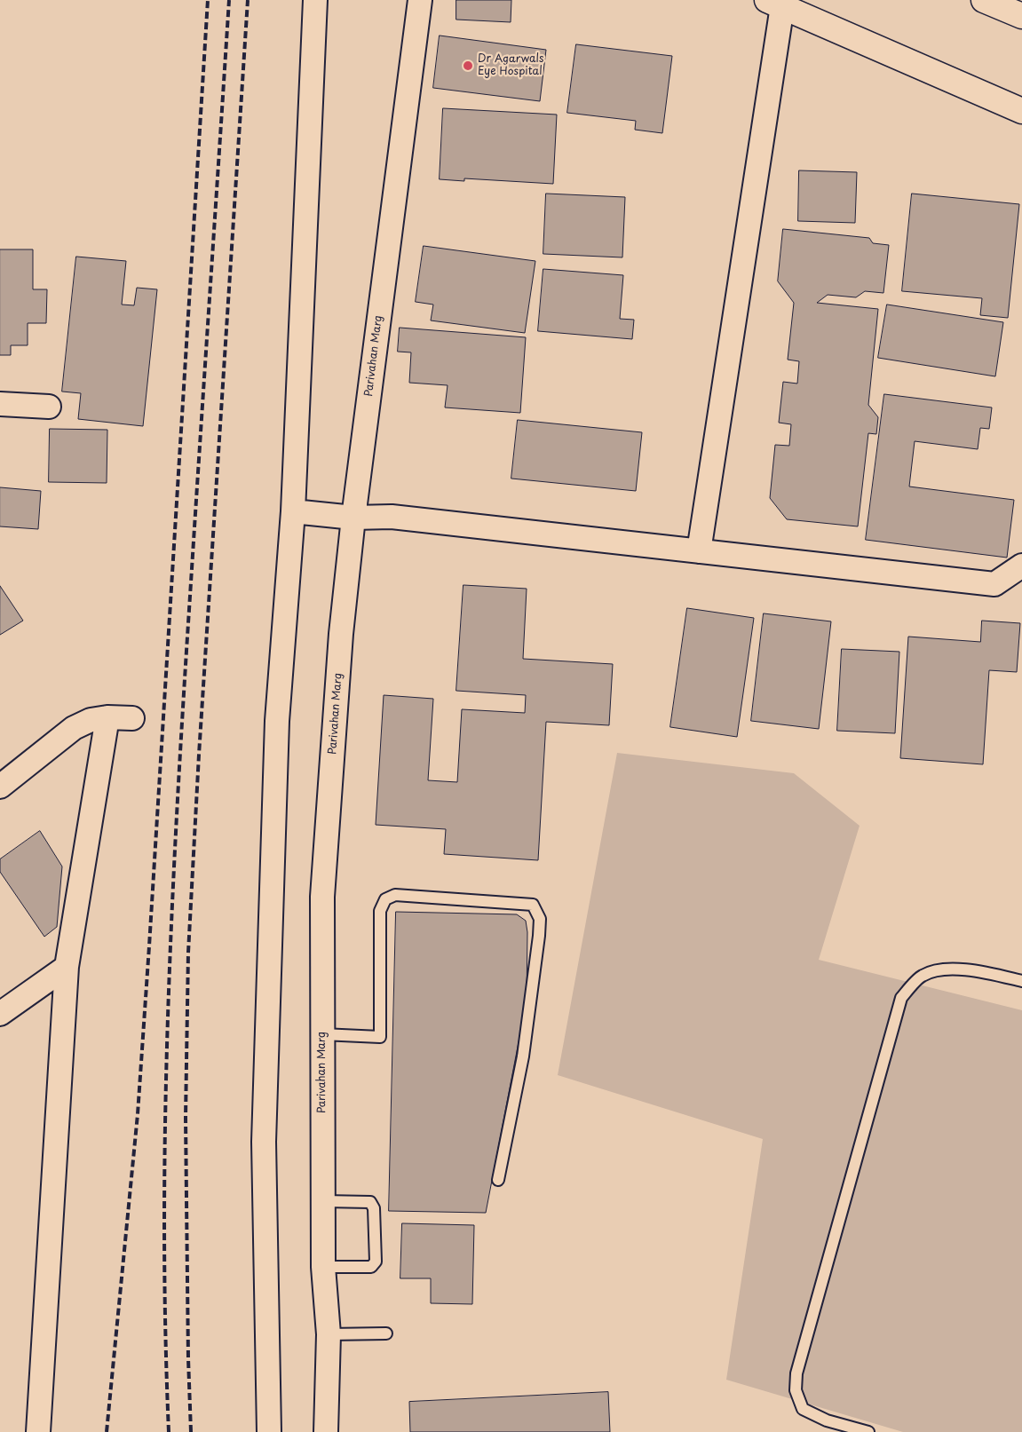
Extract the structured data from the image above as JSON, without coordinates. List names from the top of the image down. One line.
{"streets":{"street":["Parivahan Marg"]},"places":["Dr Agarwals Eye Hospital"]}
